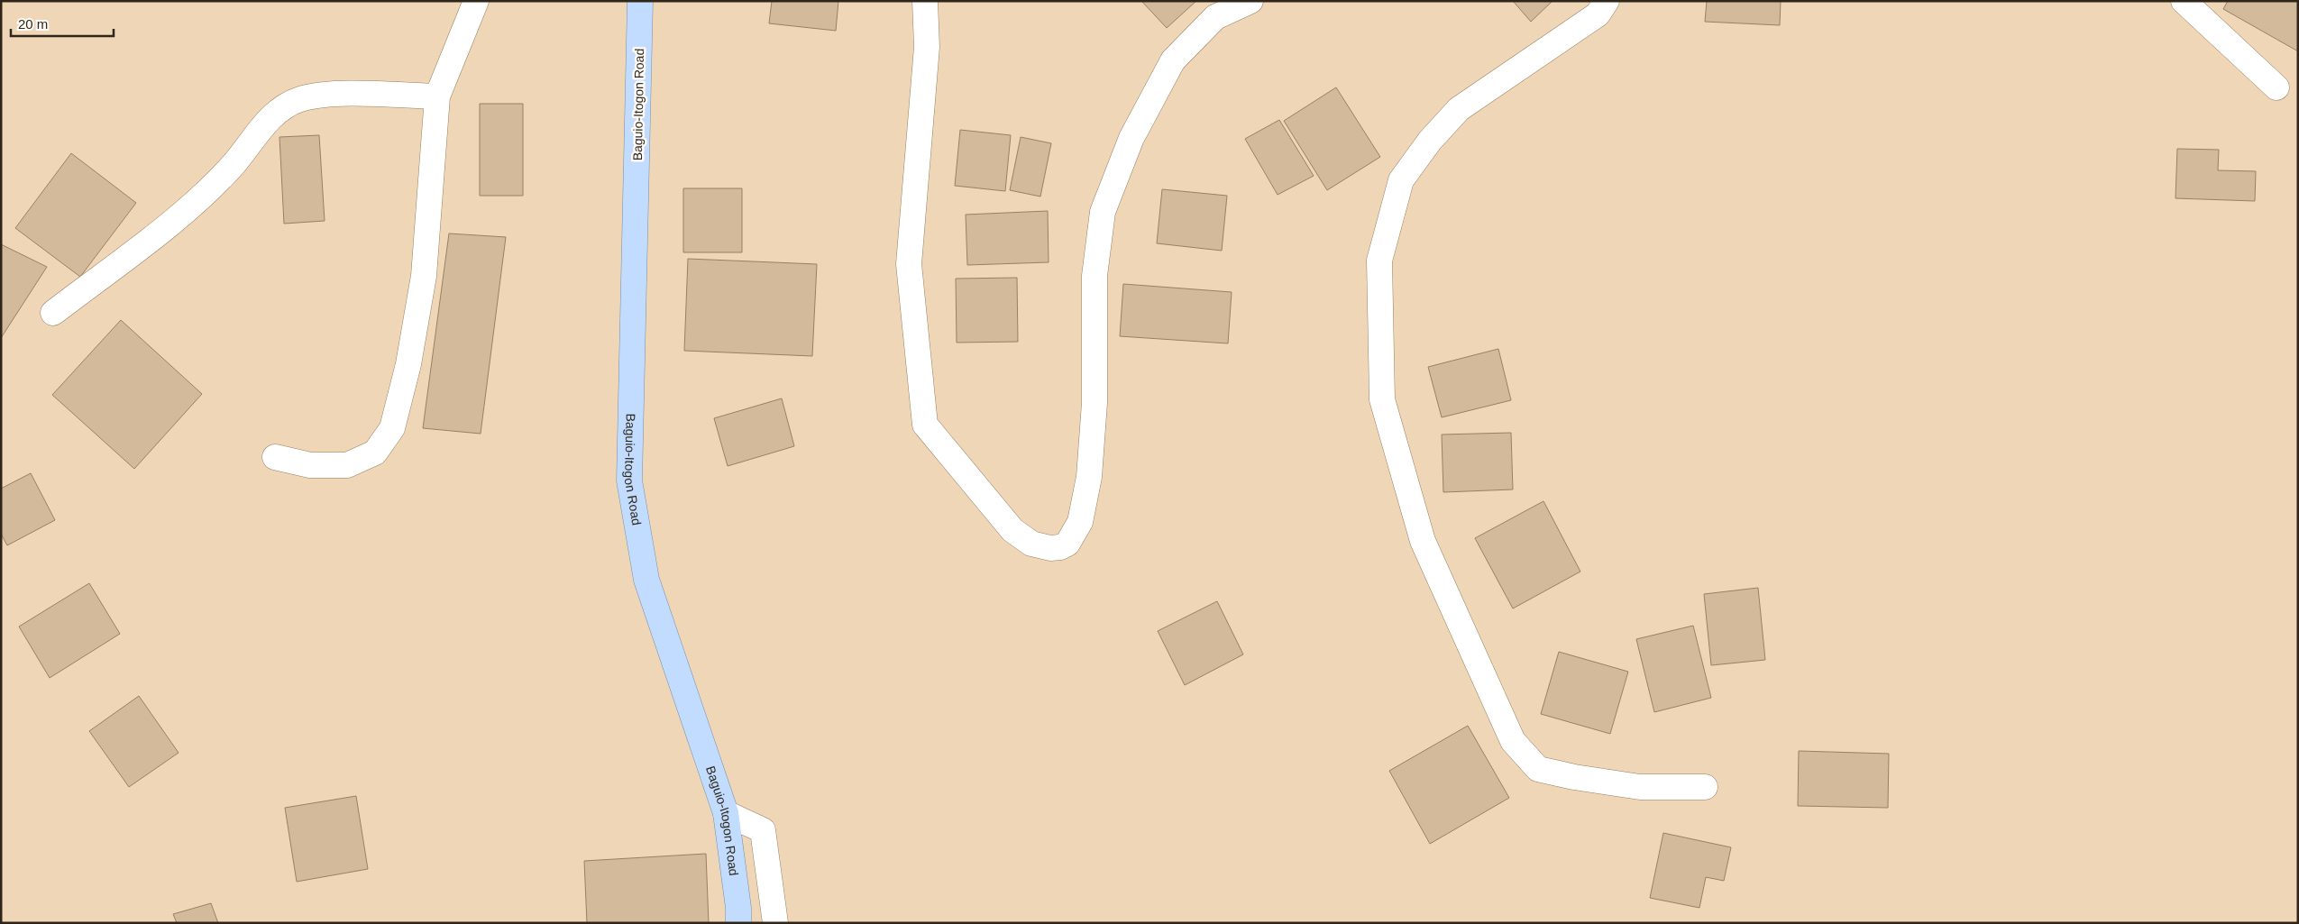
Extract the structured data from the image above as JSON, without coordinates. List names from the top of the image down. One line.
{"streets":{"main road":["Baguio-Itogon Road"]},"scale_bar":"20 m"}
